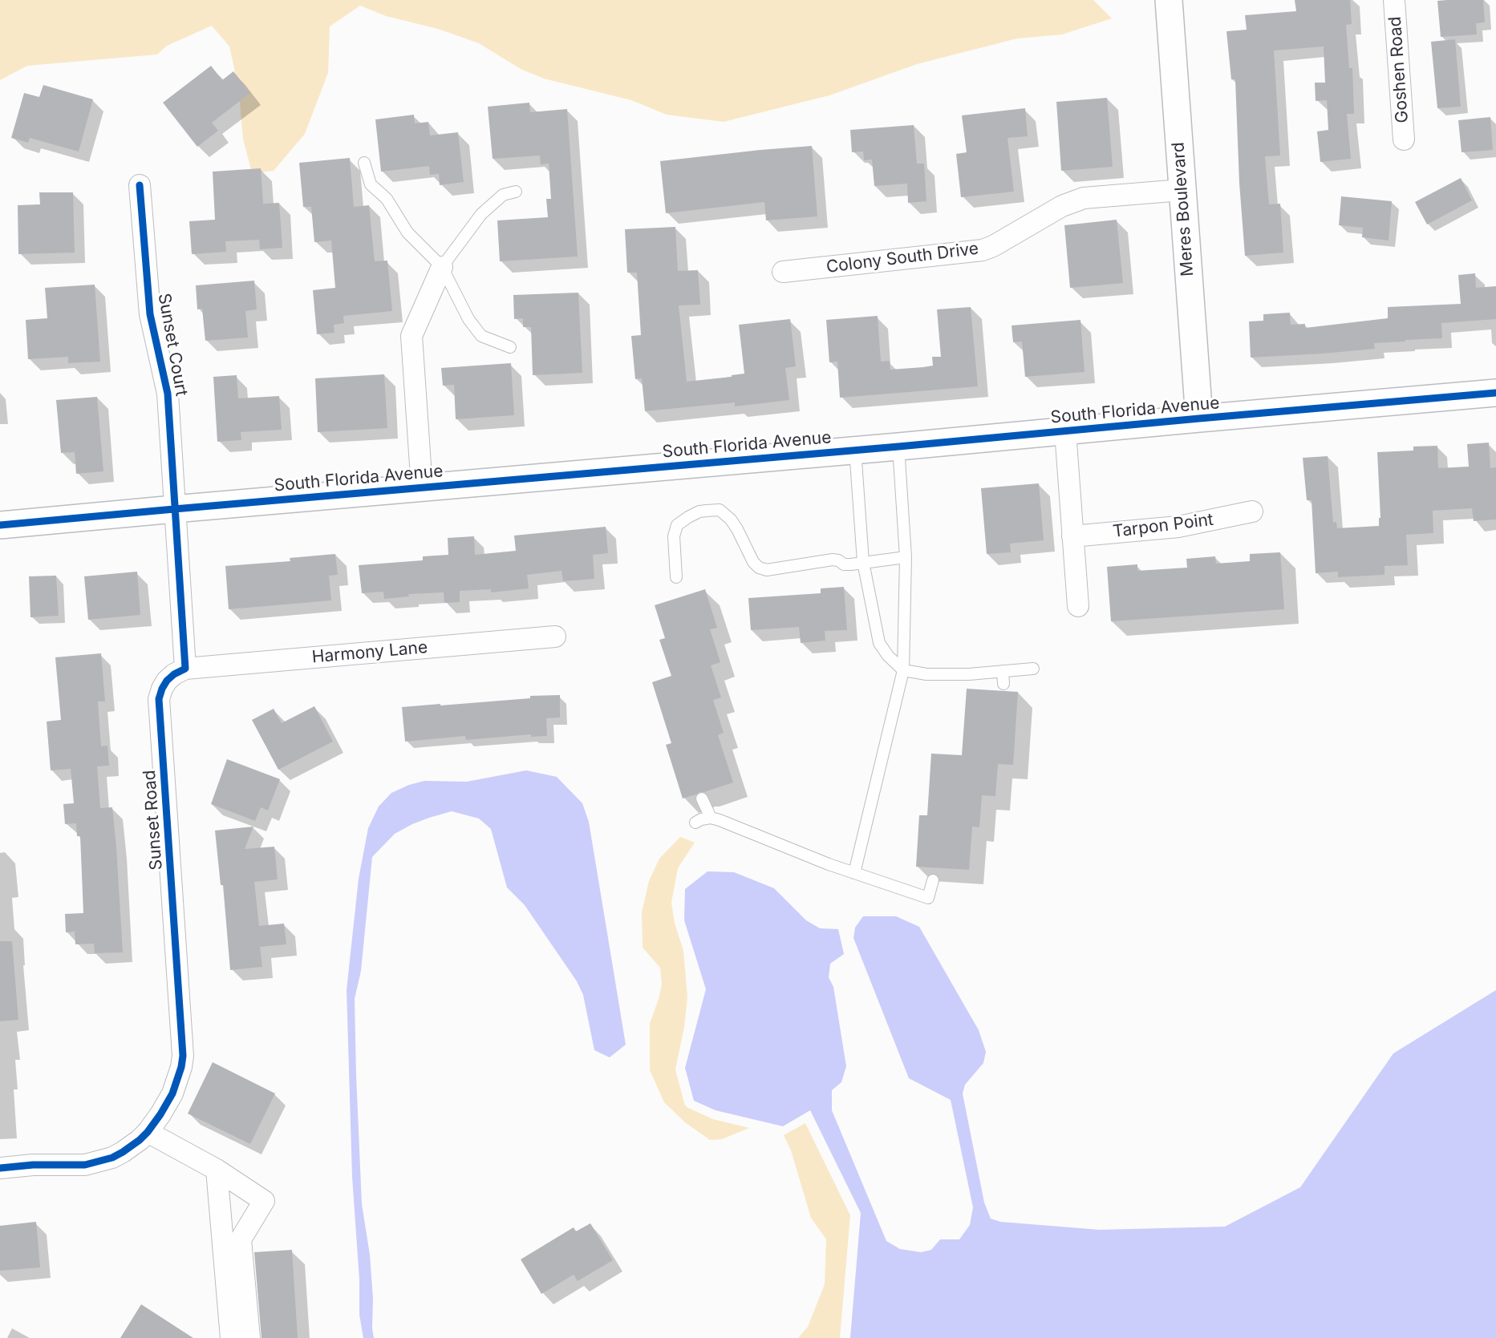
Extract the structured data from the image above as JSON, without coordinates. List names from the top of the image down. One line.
{"streets":{"street":["Goshen Road","Meres Boulevard","Colony South Drive","Sunset Court","South Florida Avenue","Tarpon Point","Harmony Lane","Sunset Road"]},"crossings":[["Meres Boulevard","Colony South Drive"],["Meres Boulevard","South Florida Avenue"],["Sunset Court","South Florida Avenue"],["Harmony Lane","Sunset Road"]]}
